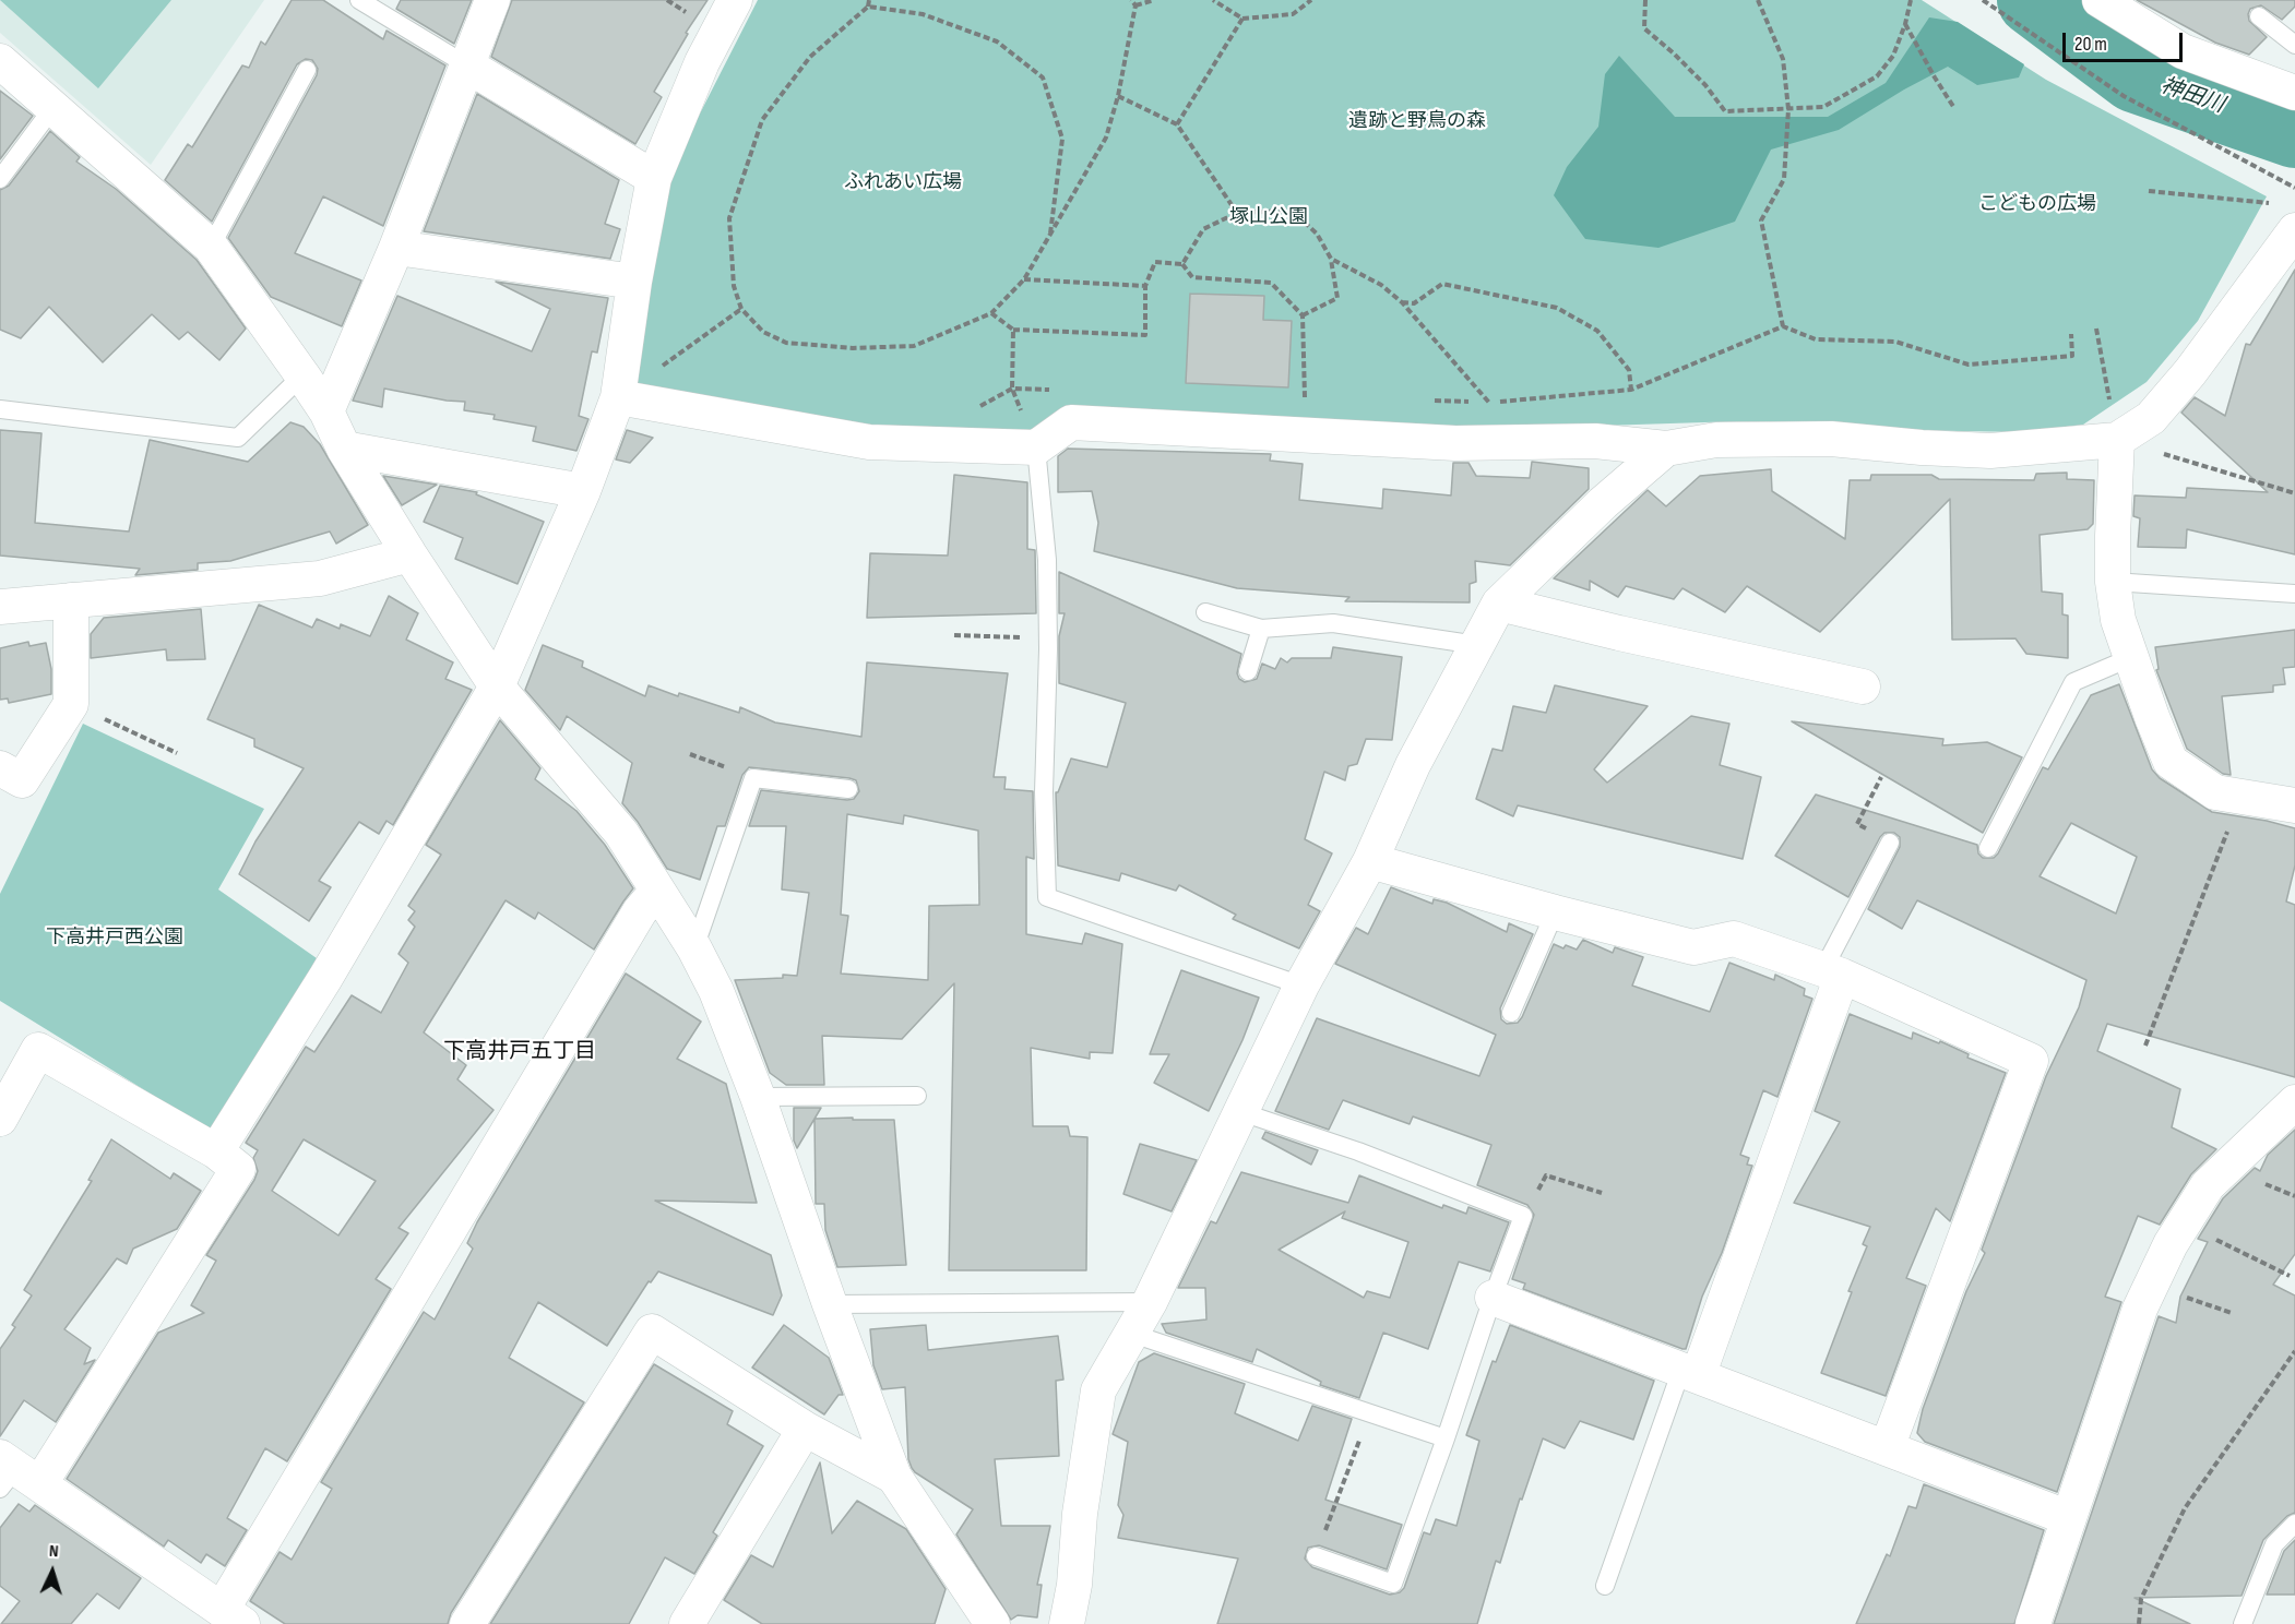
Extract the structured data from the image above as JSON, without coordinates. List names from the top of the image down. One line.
{"districts":["下高井戸五丁目"],"water":["神田川"],"parks":["遺跡と野鳥の森","ふれあい広場","こどもの広場","塚山公園","下高井戸西公園"],"scale_bar":"20 m","north":"top"}
